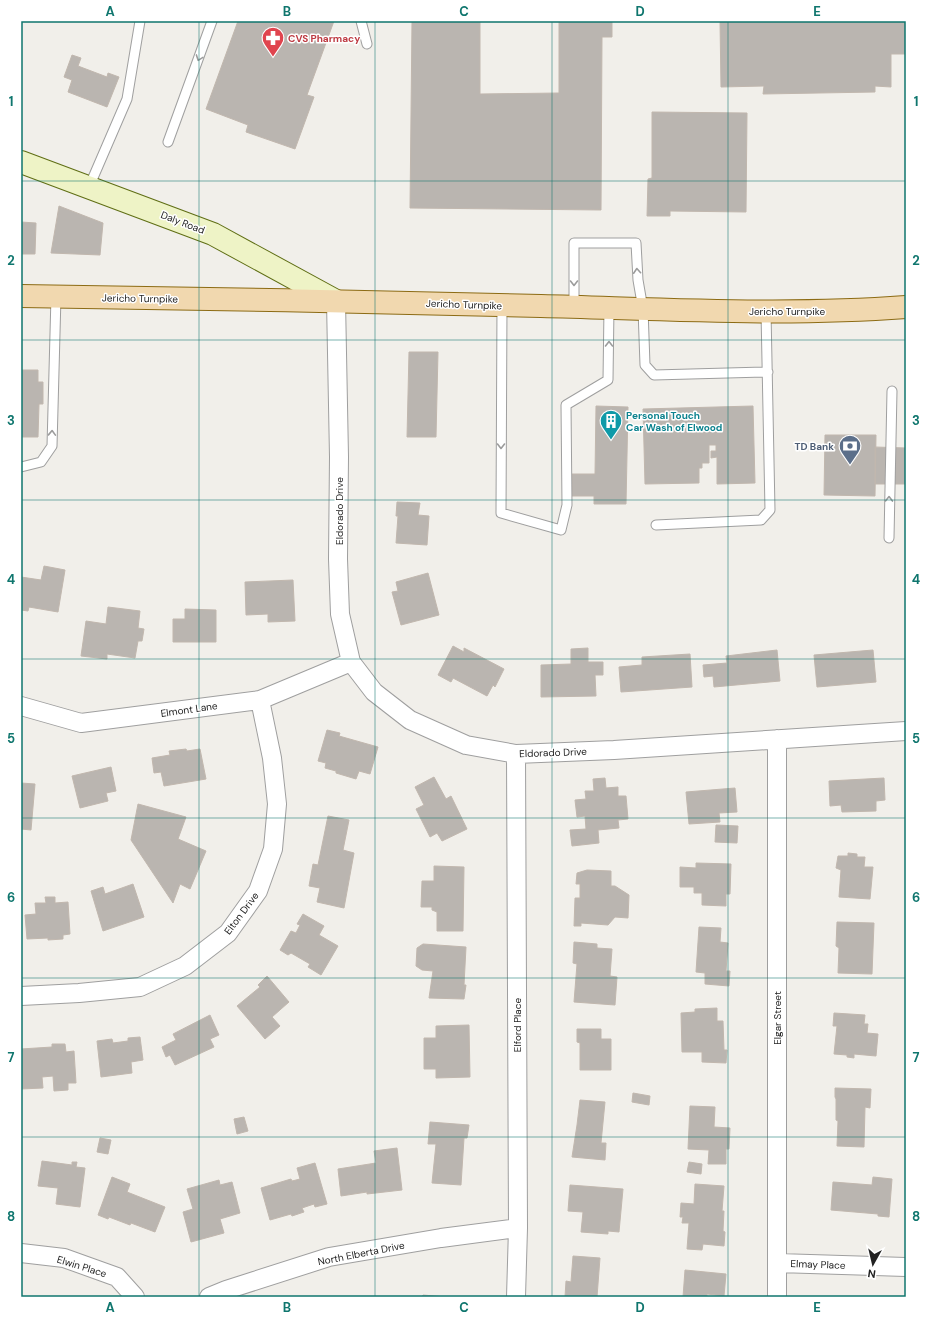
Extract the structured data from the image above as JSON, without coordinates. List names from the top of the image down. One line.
{"streets":{"main road":["Jericho Turnpike"],"street":["Daly Road","Eldorado Drive","Elmont Lane","Elton Drive","Elgar Street","Elford Place","North Elberta Drive","Elmay Place","Elwin Place"]},"crossings":[["Daly Road","Jericho Turnpike"],["Daly Road","Eldorado Drive"],["Jericho Turnpike","Eldorado Drive"],["Eldorado Drive","Elmont Lane"],["Eldorado Drive","Elgar Street"],["Eldorado Drive","Elford Place"],["Elmont Lane","Elton Drive"],["Elgar Street","Elmay Place"],["Elford Place","North Elberta Drive"]],"places":{"pharmacy":["CVS Pharmacy"],"building":["Personal Touch Car Wash of Elwood"],"bank":["TD Bank"]},"north":"bottom","grid":{"columns":["A","B","C","D","E"],"rows":["1","2","3","4","5","6","7","8"]}}
